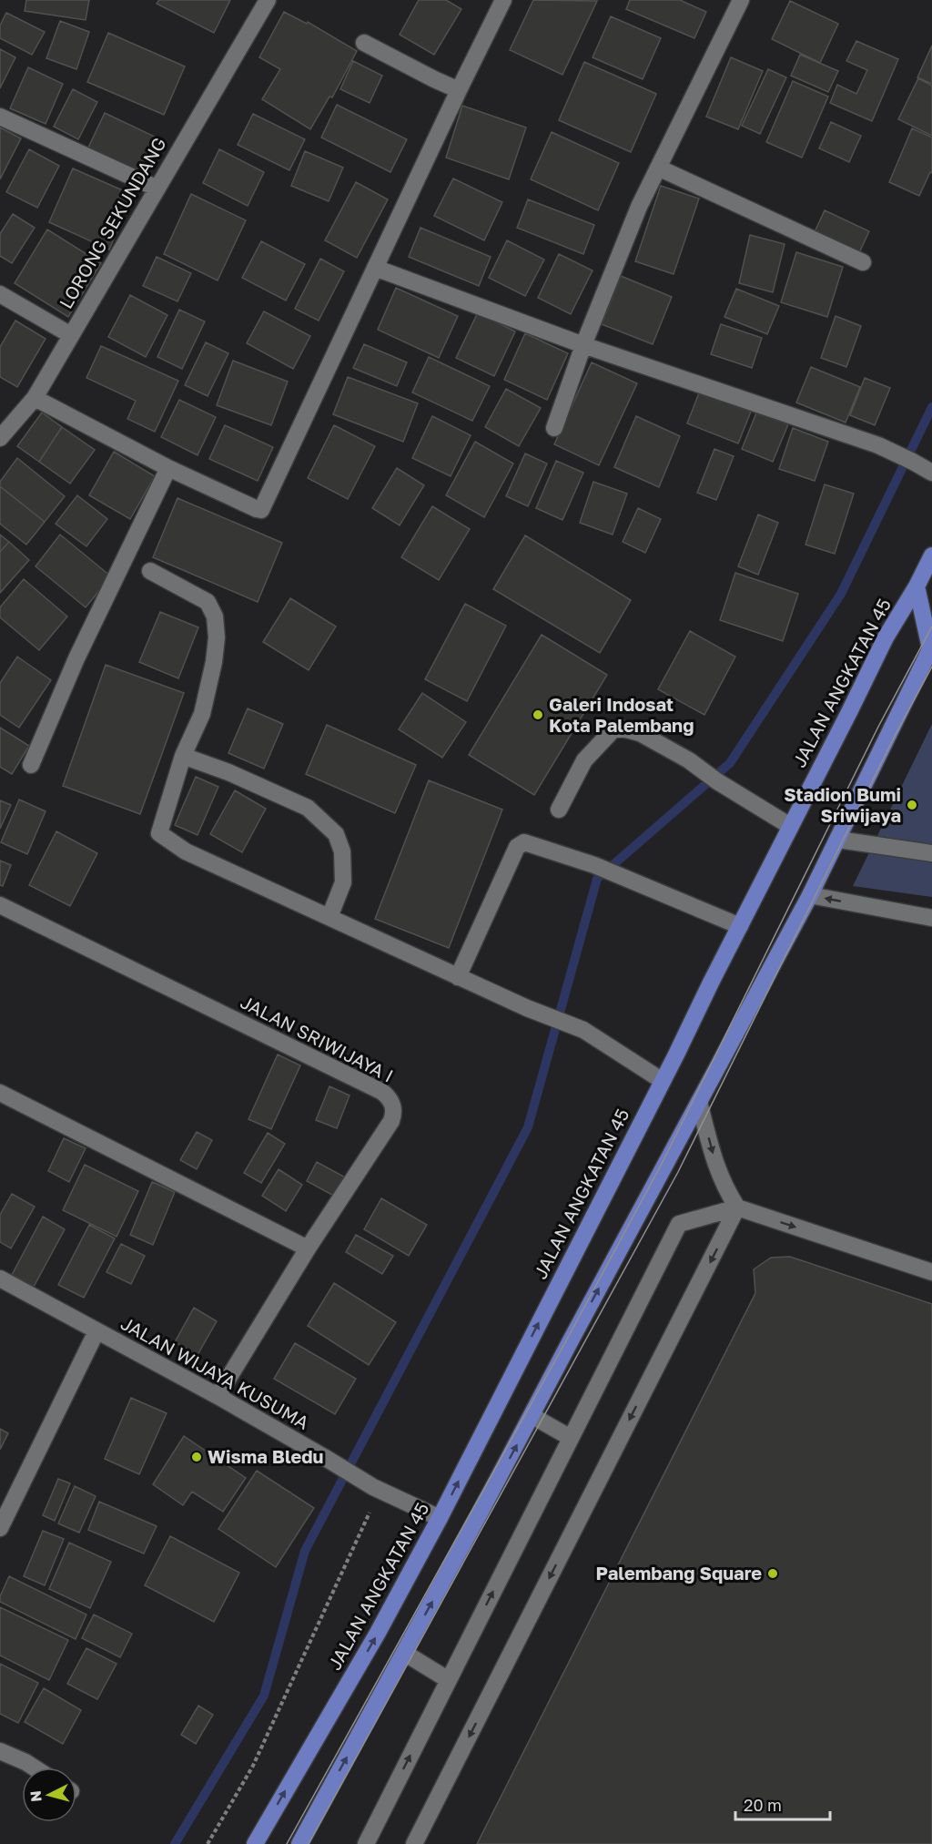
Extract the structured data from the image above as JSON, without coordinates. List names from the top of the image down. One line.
{"streets":{"main road":["JALAN ANGKATAN 45"],"street":["LORONG SEKUNDANG","JALAN SRIWIJAYA I","JALAN WIJAYA KUSUMA"]},"crossings":[["JALAN ANGKATAN 45","JALAN WIJAYA KUSUMA"],["JALAN SRIWIJAYA I","JALAN WIJAYA KUSUMA"]],"places":["Galeri Indosat Kota Palembang","Stadion Bumi Sriwijaya","Wisma Bledu","Palembang Square"],"scale_bar":"20 m","north":"left"}
